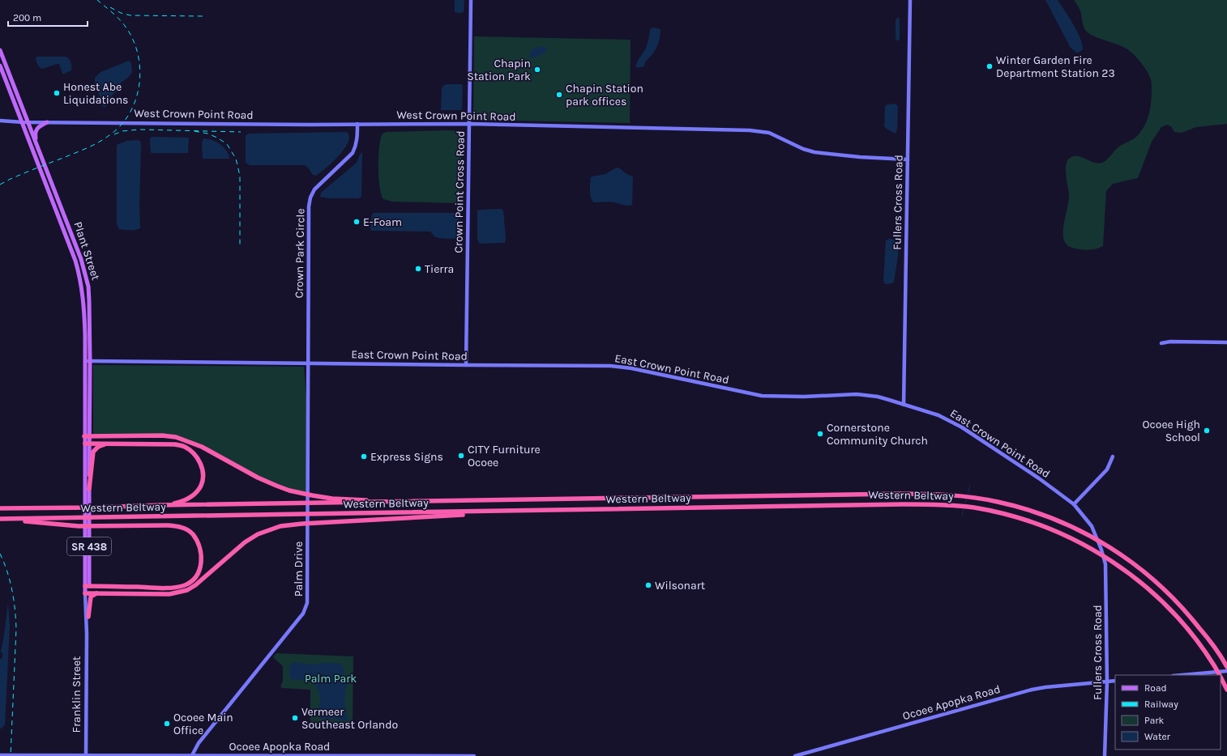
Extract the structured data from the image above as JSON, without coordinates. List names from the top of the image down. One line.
{"streets":{"highway":["Western Beltway"],"main road":["Plant Street","SR 438","Franklin Street"],"street":["West Crown Point Road","Crown Point Cross Road","Fullers Cross Road","Crown Park Circle","East Crown Point Road","Palm Drive","Ocoee Apopka Road"]},"crossings":[["West Crown Point Road","Crown Point Cross Road"],["West Crown Point Road","Fullers Cross Road"],["West Crown Point Road","Plant Street"],["West Crown Point Road","Crown Park Circle"],["Crown Point Cross Road","East Crown Point Road"],["Fullers Cross Road","East Crown Point Road"],["Fullers Cross Road","Western Beltway"],["Fullers Cross Road","Ocoee Apopka Road"],["Plant Street","East Crown Point Road"],["Plant Street","Franklin Street"],["Crown Park Circle","East Crown Point Road"],["Crown Park Circle","Palm Drive"],["East Crown Point Road","Western Beltway"],["East Crown Point Road","Palm Drive"],["Palm Drive","Ocoee Apopka Road"],["Franklin Street","Ocoee Apopka Road"]],"parks":["Palm Park"],"places":["Winter Garden Fire Department Station 23","Chapin Station Park","Honest Abe Liquidations","Chapin Station park offices","E-Foam","Tierra","Ocoee High School","Cornerstone Community Church","CITY Furniture Ocoee","Express Signs","Wilsonart","Vermeer Southeast Orlando","Ocoee Main Office"],"legend":["Road","Railway","Park","Water"],"scale_bar":"200 m"}
